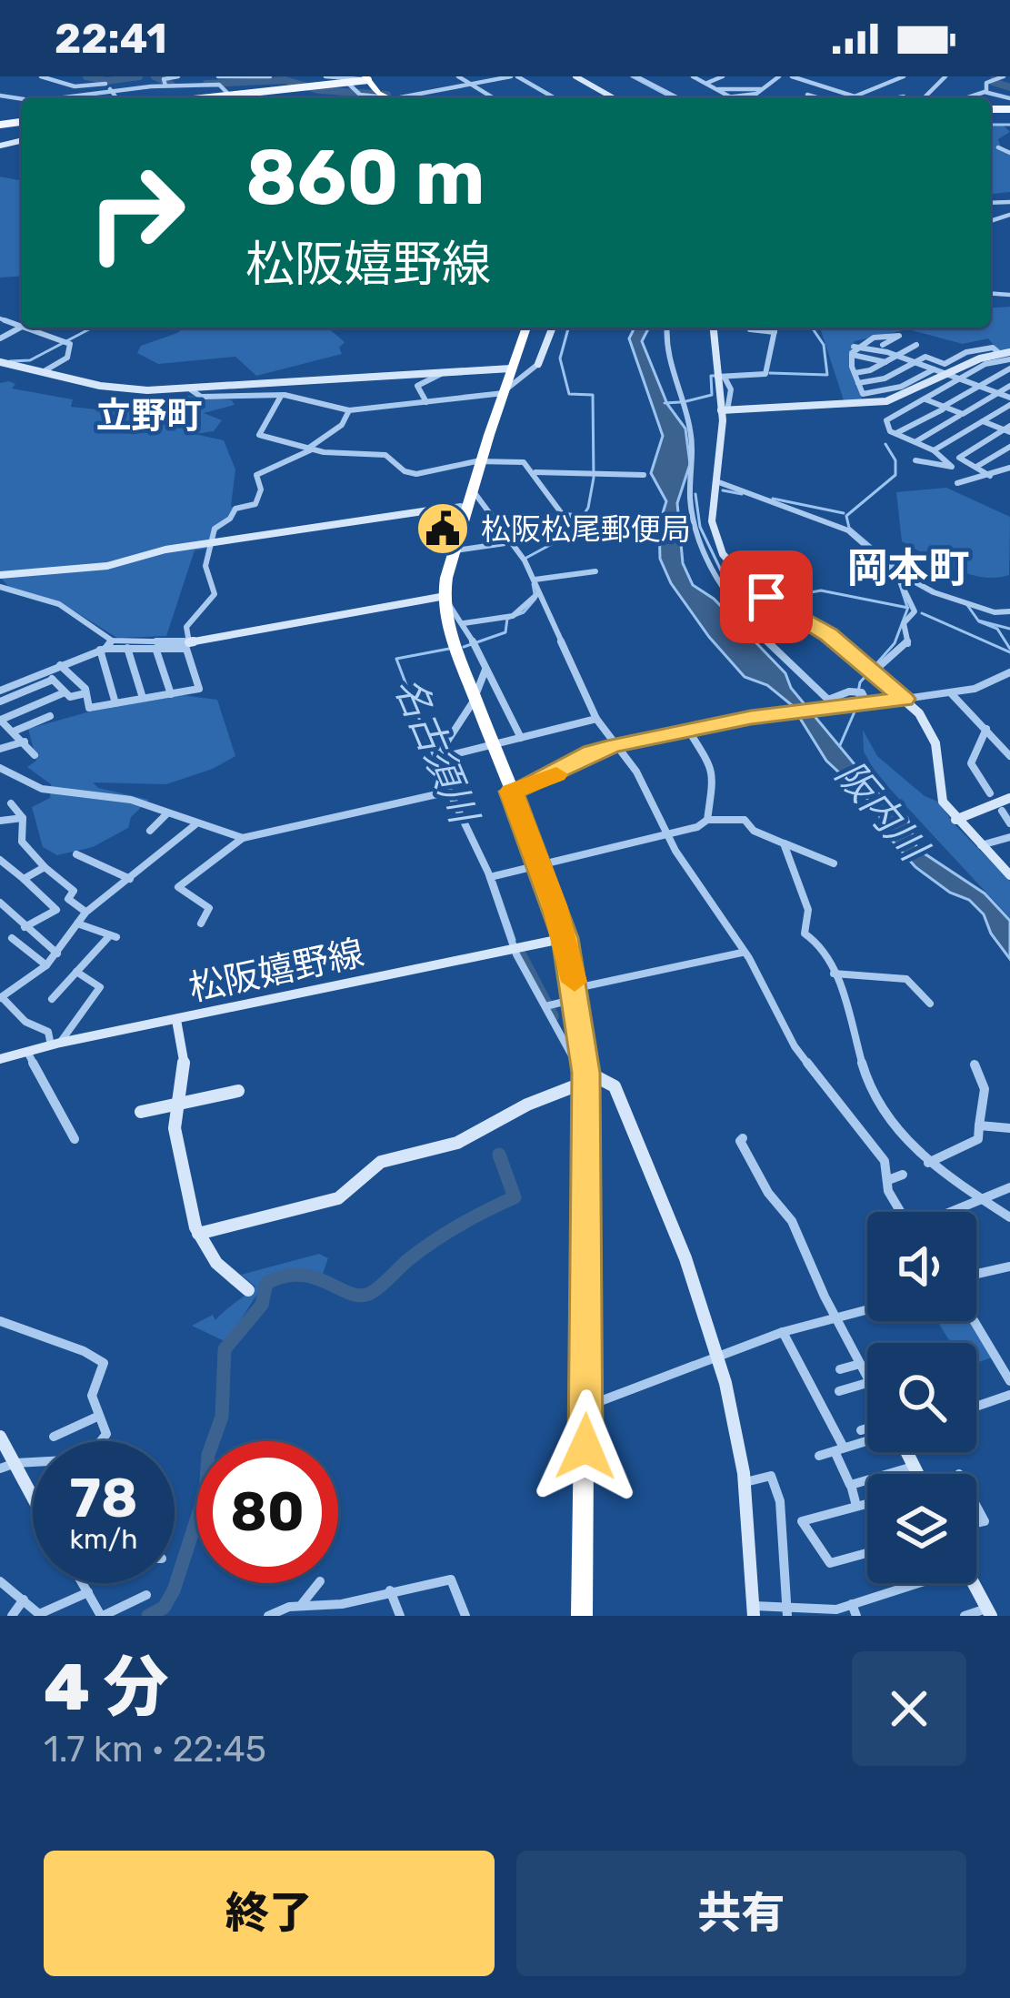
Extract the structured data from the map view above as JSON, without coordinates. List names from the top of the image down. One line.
{"streets":{"street":["松阪嬉野線"]},"districts":["立野町","岡本町"],"water":["名古須川","阪内川"],"places":{"public building":["松阪松尾郵便局"]},"page":{"status":"22:41","turn":["860 m","松阪嬉野線"],"speed":"78 km/h","limit":"80","heading":["4 分","1.7 km · 22:45"],"buttons":["終了","共有"]}}
